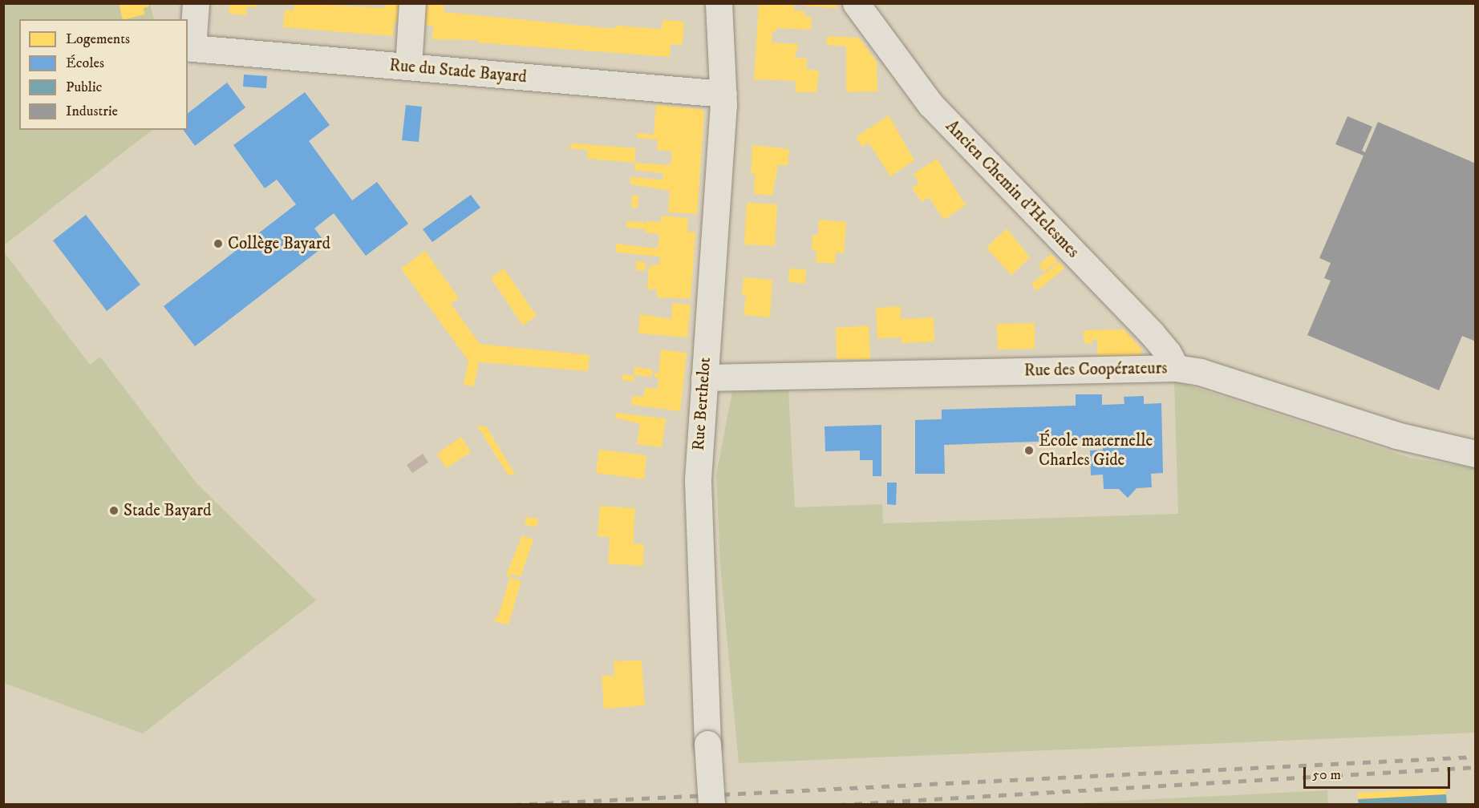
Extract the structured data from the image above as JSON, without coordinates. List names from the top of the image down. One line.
{"streets":{"street":["Rue du Stade Bayard","Ancien Chemin d'Helesmes","Rue des Coopérateurs","Rue Berthelot"]},"crossings":[["Rue du Stade Bayard","Rue Berthelot"],["Ancien Chemin d'Helesmes","Rue des Coopérateurs"],["Rue des Coopérateurs","Rue Berthelot"]],"places":["Collège Bayard","École maternelle Charles Gide","Stade Bayard"],"legend":["Logements","Écoles","Public","Industrie"],"scale_bar":"50 m"}
